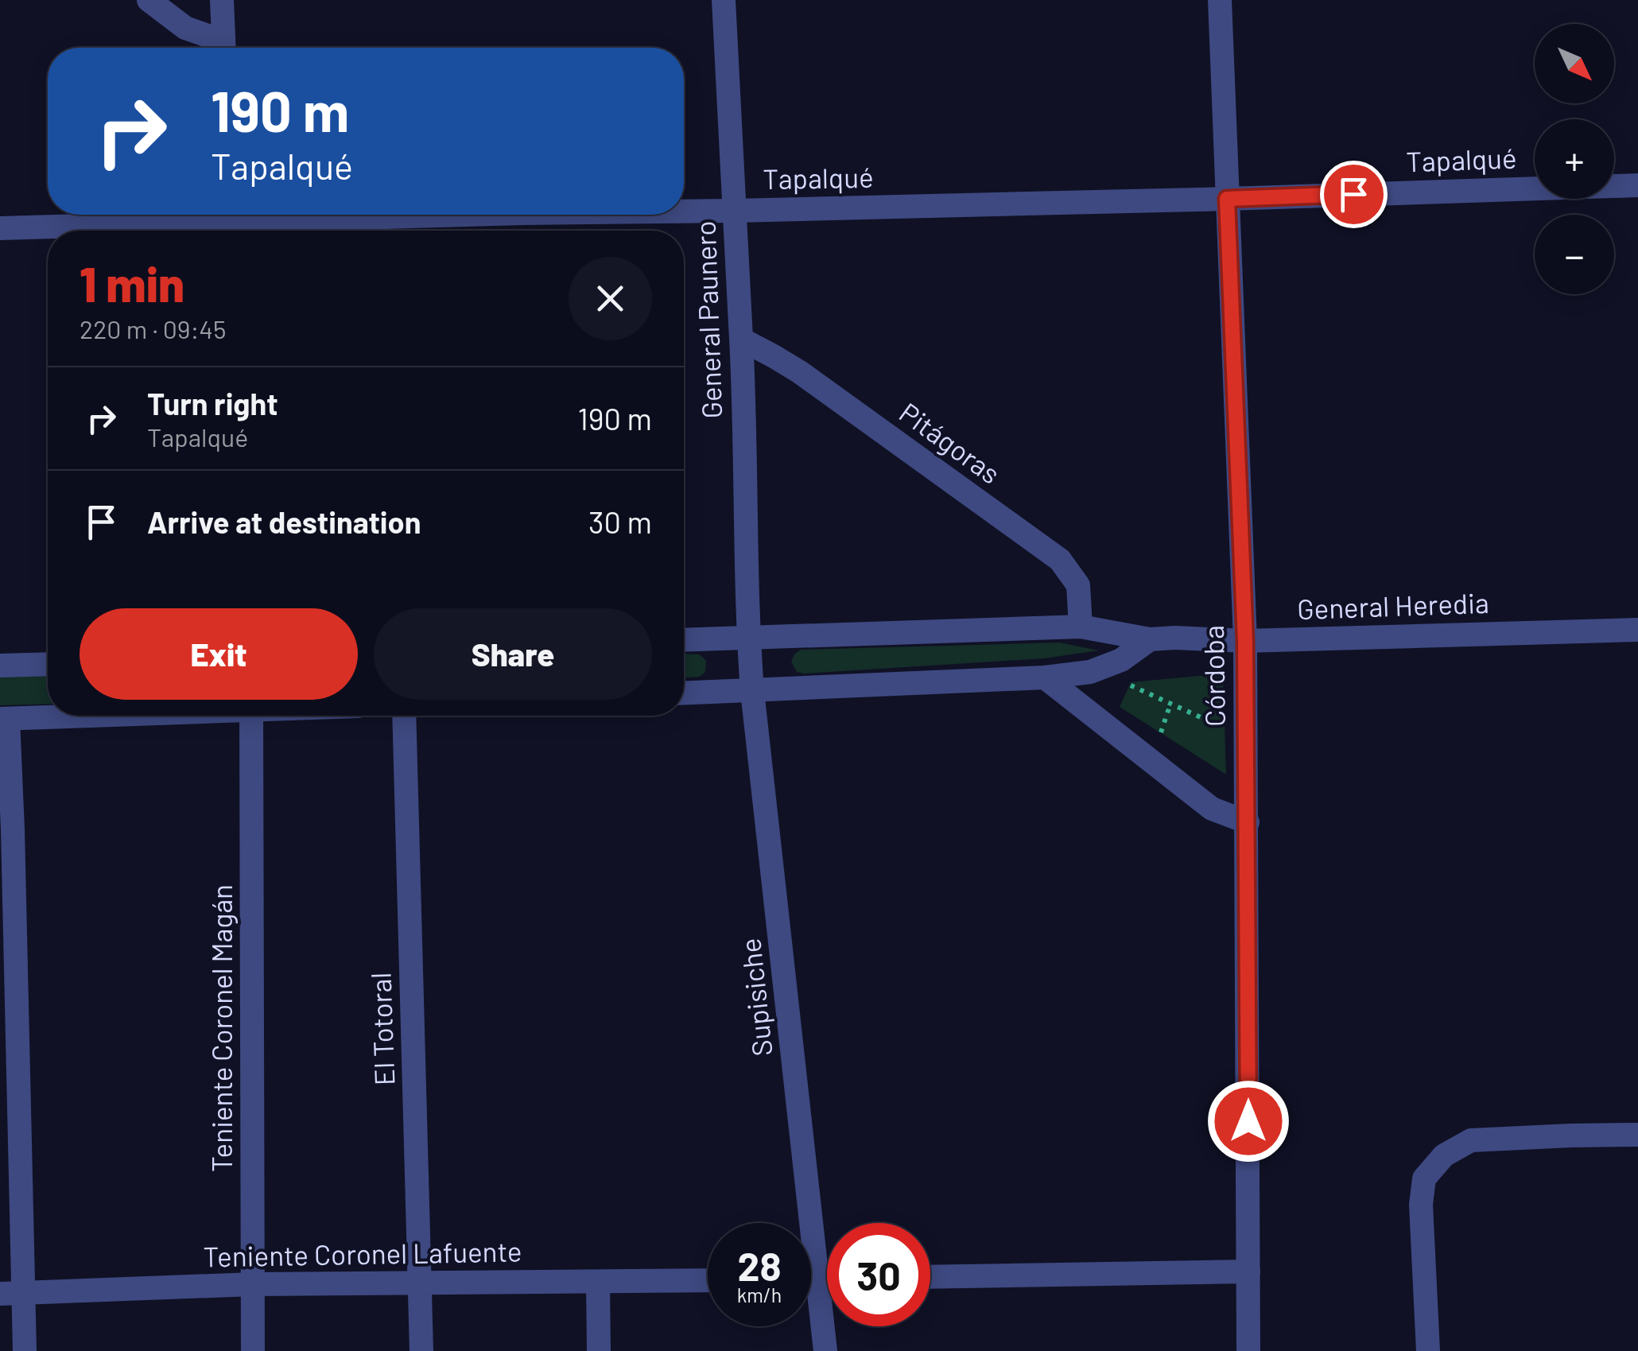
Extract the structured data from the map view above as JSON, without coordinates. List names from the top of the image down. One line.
{"streets":{"street":["Tapalqué","General Paunero","Pitágoras","General Heredia","Córdoba","Supisiche","Teniente Coronel Magán","El Totoral","Teniente Coronel Lafuente"]},"crossings":[["Tapalqué","General Paunero"],["Tapalqué","Córdoba"],["General Paunero","Pitágoras"],["General Paunero","General Heredia"],["General Paunero","Supisiche"],["Pitágoras","General Heredia"],["General Heredia","Córdoba"],["General Heredia","Supisiche"],["Teniente Coronel Magán","Teniente Coronel Lafuente"],["El Totoral","Teniente Coronel Lafuente"]],"north":"bottom right","page":{"map_buttons":["+","−"],"turn":["190 m","Tapalqué"],"heading":["1 min","220 m · 09:45"],"list":[{"name":"Turn right","note":"Tapalqué","value":"190 m"},{"name":"Arrive at destination","value":"30 m"}],"buttons":["Exit","Share"],"speed":"28 km/h","limit":"30"}}
